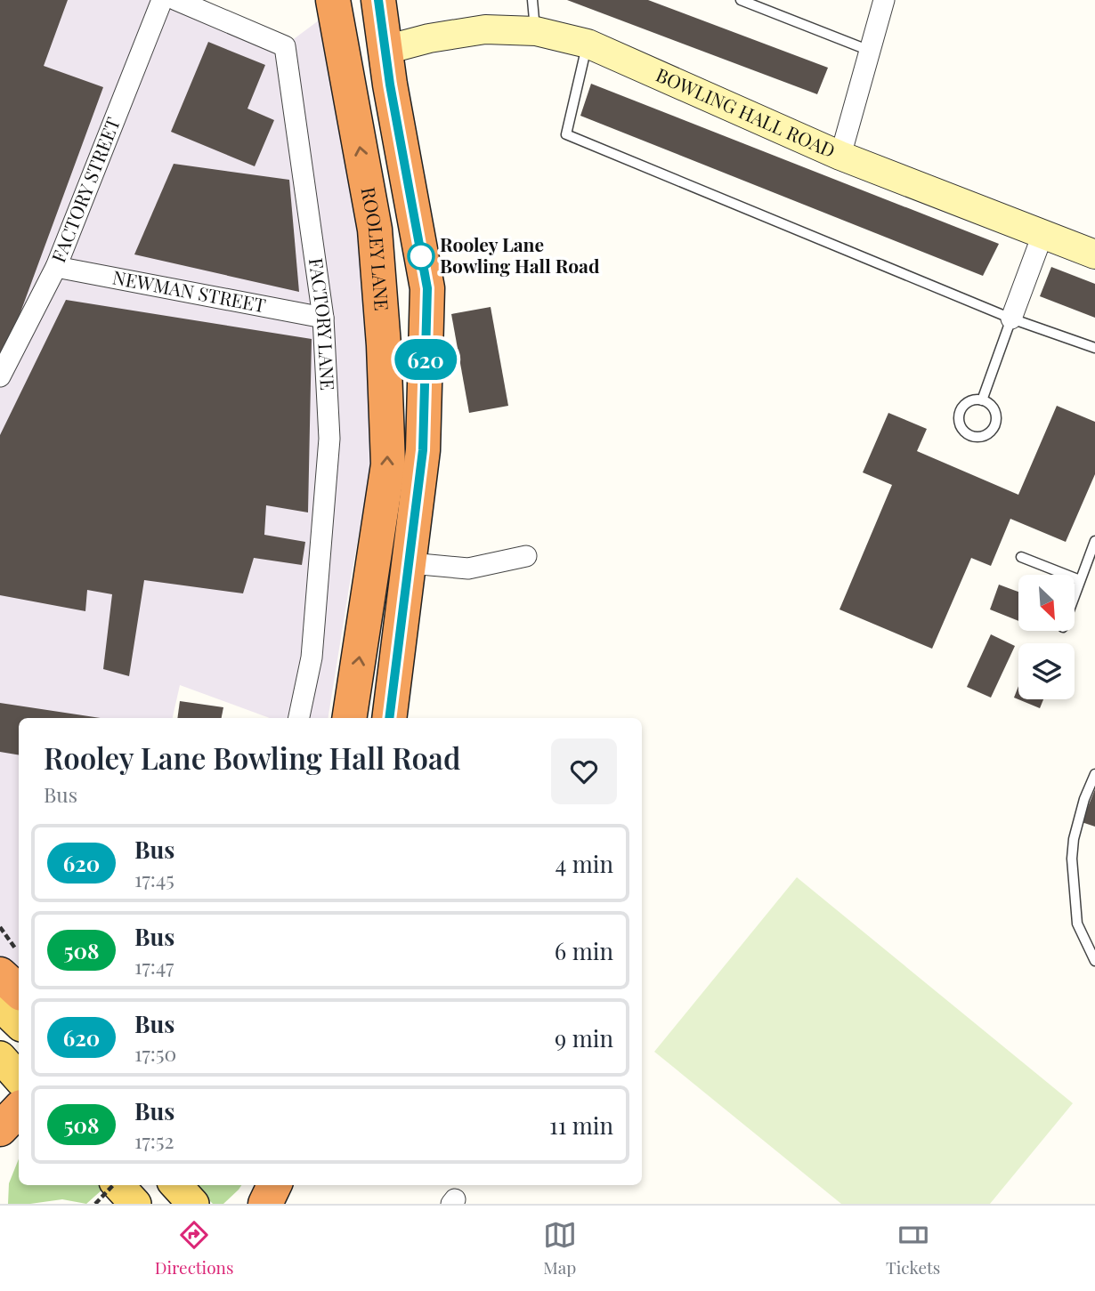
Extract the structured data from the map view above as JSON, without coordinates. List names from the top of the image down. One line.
{"streets":{"highway":["ROOLEY LANE"],"street":["BOWLING HALL ROAD","FACTORY STREET","NEWMAN STREET","FACTORY LANE"]},"crossings":[["FACTORY STREET","NEWMAN STREET"],["FACTORY STREET","FACTORY LANE"],["NEWMAN STREET","FACTORY LANE"]],"places":["Rooley Lane Bowling Hall Road"],"lines":["bus line 620"],"north":"bottom right","page":{"on_map":"620","heading":["Rooley Lane Bowling Hall Road","Bus"],"list":[{"mark":"620","name":"Bus","note":"17:45","value":"4 min"},{"mark":"508","name":"Bus","note":"17:47","value":"6 min"},{"mark":"620","name":"Bus","note":"17:50","value":"9 min"},{"mark":"508","name":"Bus","note":"17:52","value":"11 min"}],"tabs":["Directions","Map","Tickets"]}}
